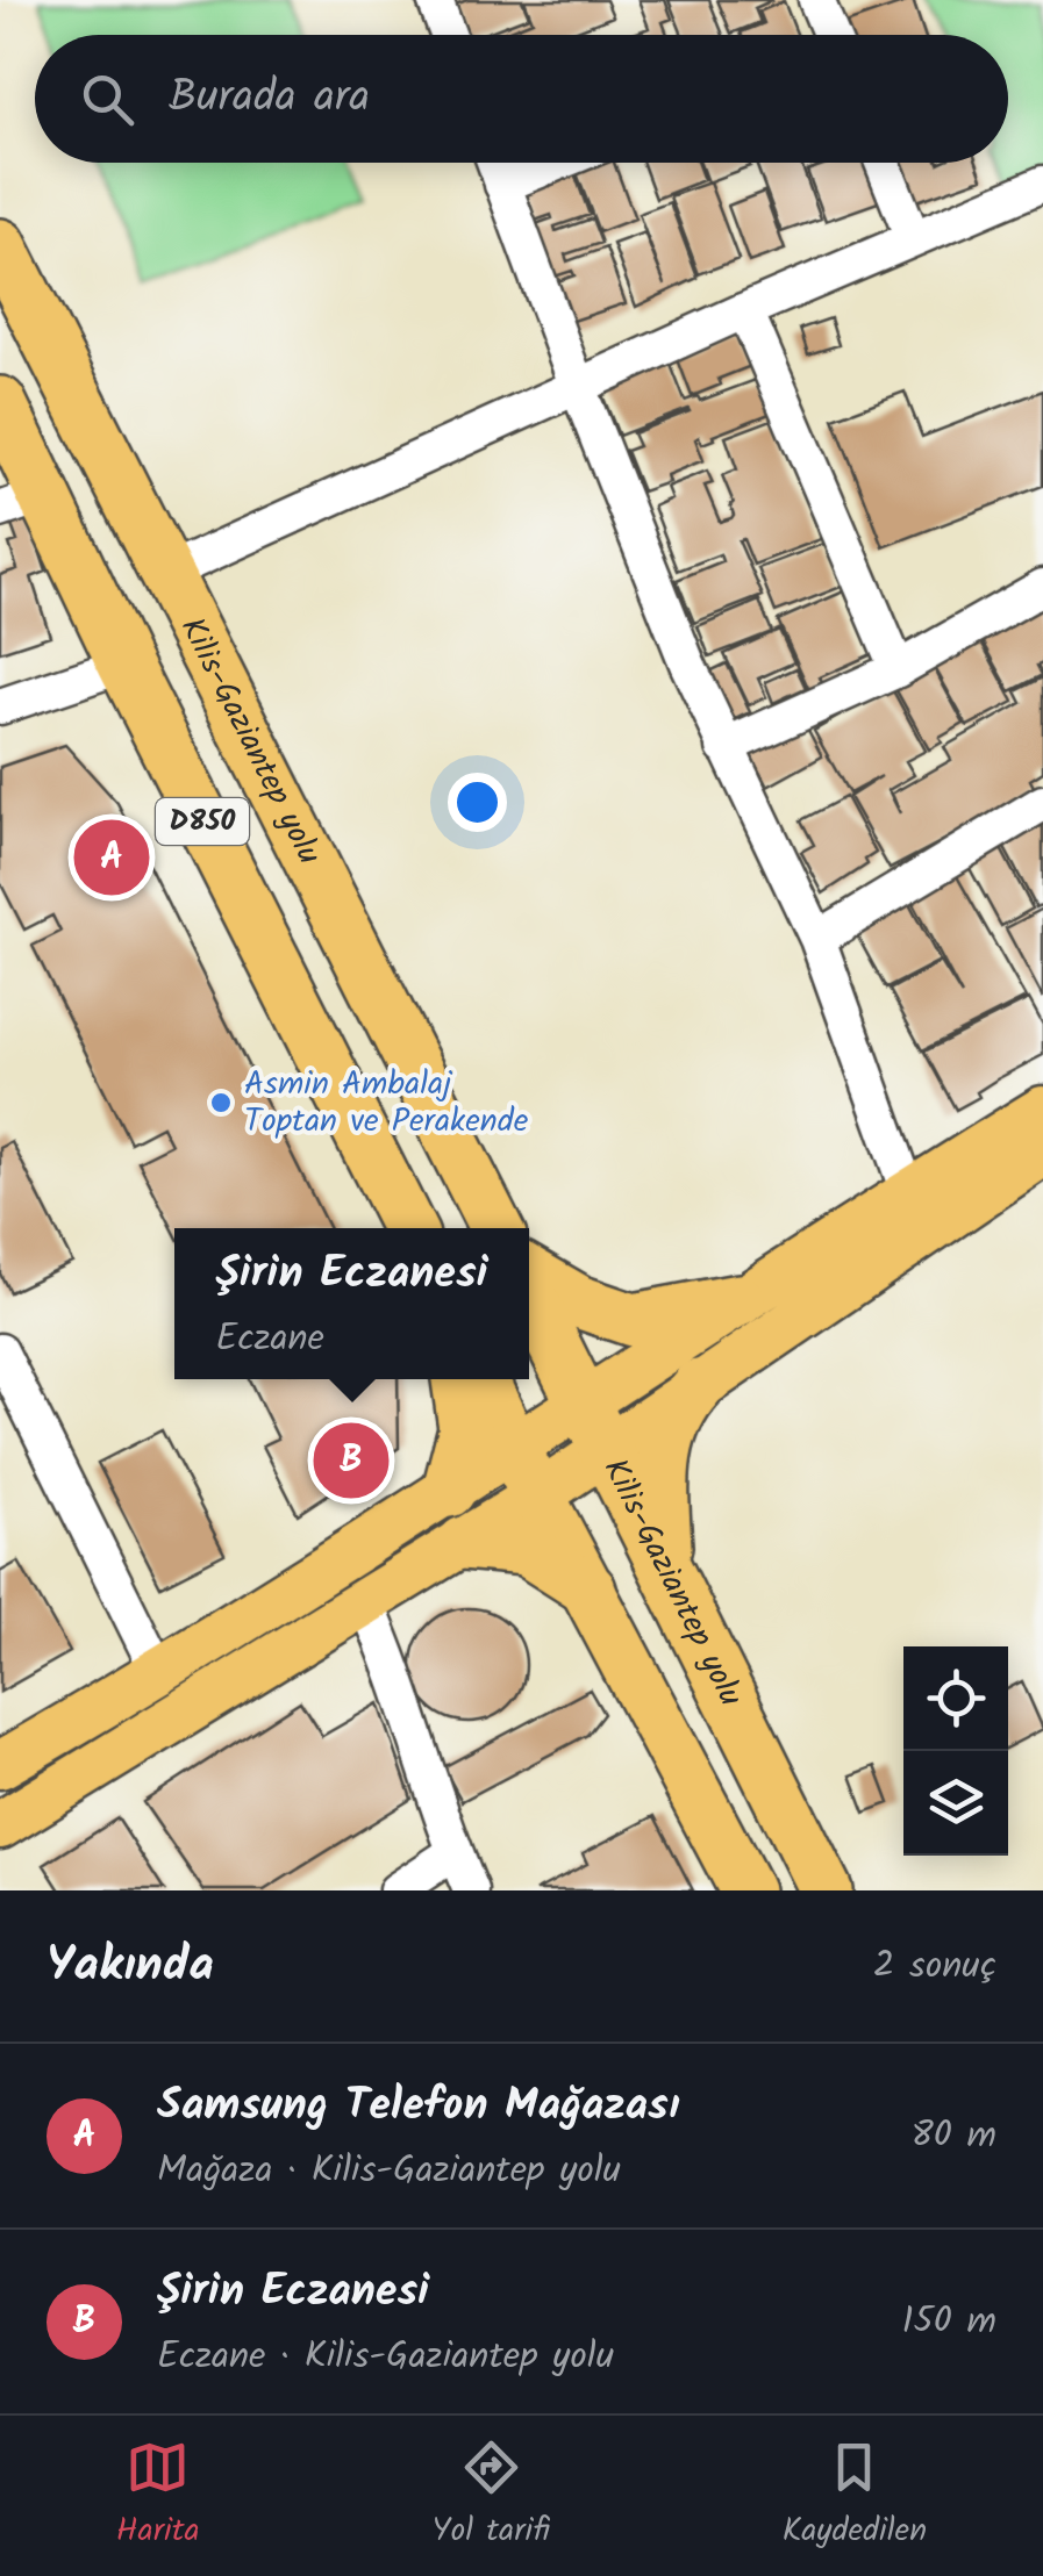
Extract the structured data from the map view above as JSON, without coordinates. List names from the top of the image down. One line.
{"streets":{"highway":["Kilis-Gaziantep yolu","D850"]},"places":["Asmin Ambalaj Toptan ve Perakende"],"page":{"search":"Burada ara","pins":["A","B"],"popup":["Şirin Eczanesi","Eczane"],"heading":["Yakında","2 sonuç"],"list":[{"mark":"A","name":"Samsung Telefon Mağazası","note":"Mağaza · Kilis-Gaziantep yolu","value":"80 m"},{"mark":"B","name":"Şirin Eczanesi","note":"Eczane · Kilis-Gaziantep yolu","value":"150 m"}],"nav":["Harita","Yol tarifi","Kaydedilen"]}}
